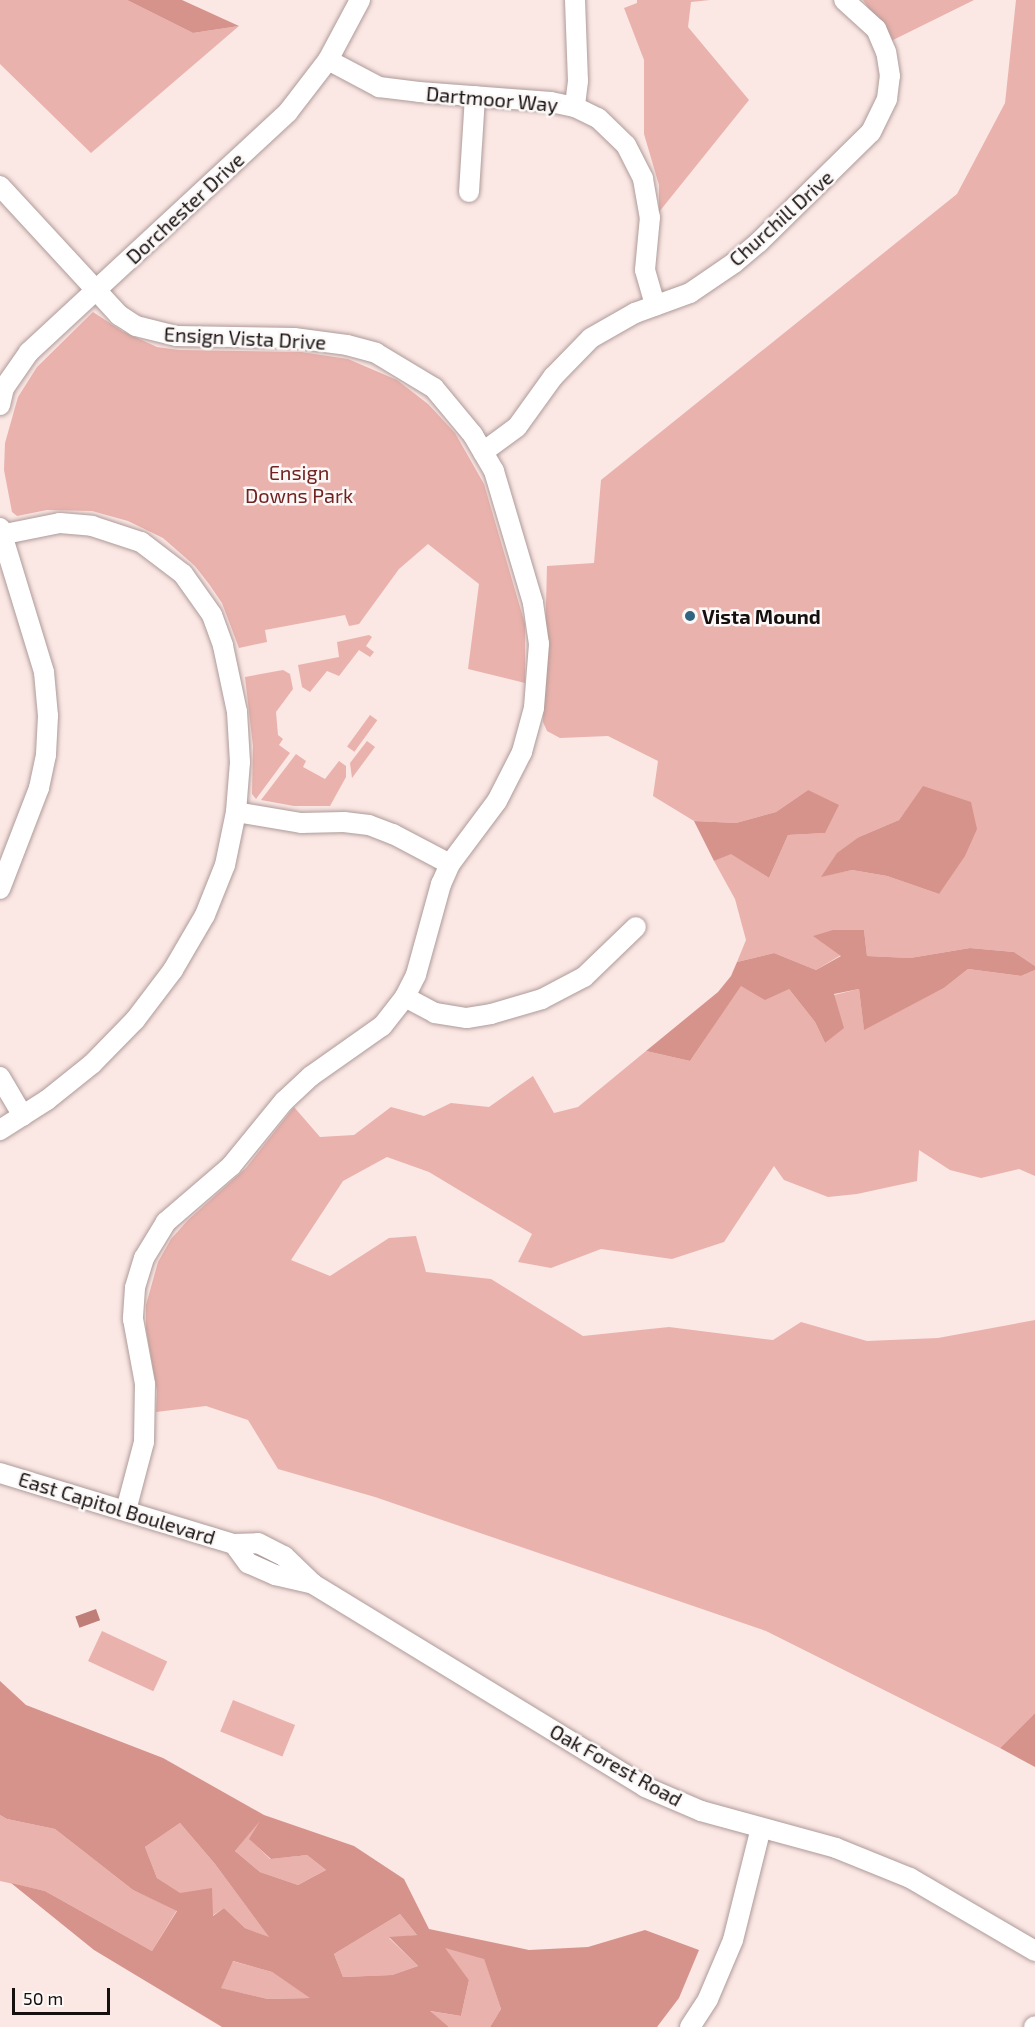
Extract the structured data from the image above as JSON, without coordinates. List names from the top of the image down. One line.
{"streets":{"street":["Dartmoor Way","Dorchester Drive","Churchill Drive","Ensign Vista Drive","East Capitol Boulevard","Oak Forest Road"]},"crossings":[["Dartmoor Way","Dorchester Drive"],["Dartmoor Way","Churchill Drive"],["Dorchester Drive","Ensign Vista Drive"],["Churchill Drive","Ensign Vista Drive"],["Ensign Vista Drive","East Capitol Boulevard"],["East Capitol Boulevard","Oak Forest Road"]],"parks":["Ensign Downs Park"],"places":["Vista Mound"],"scale_bar":"50 m"}
